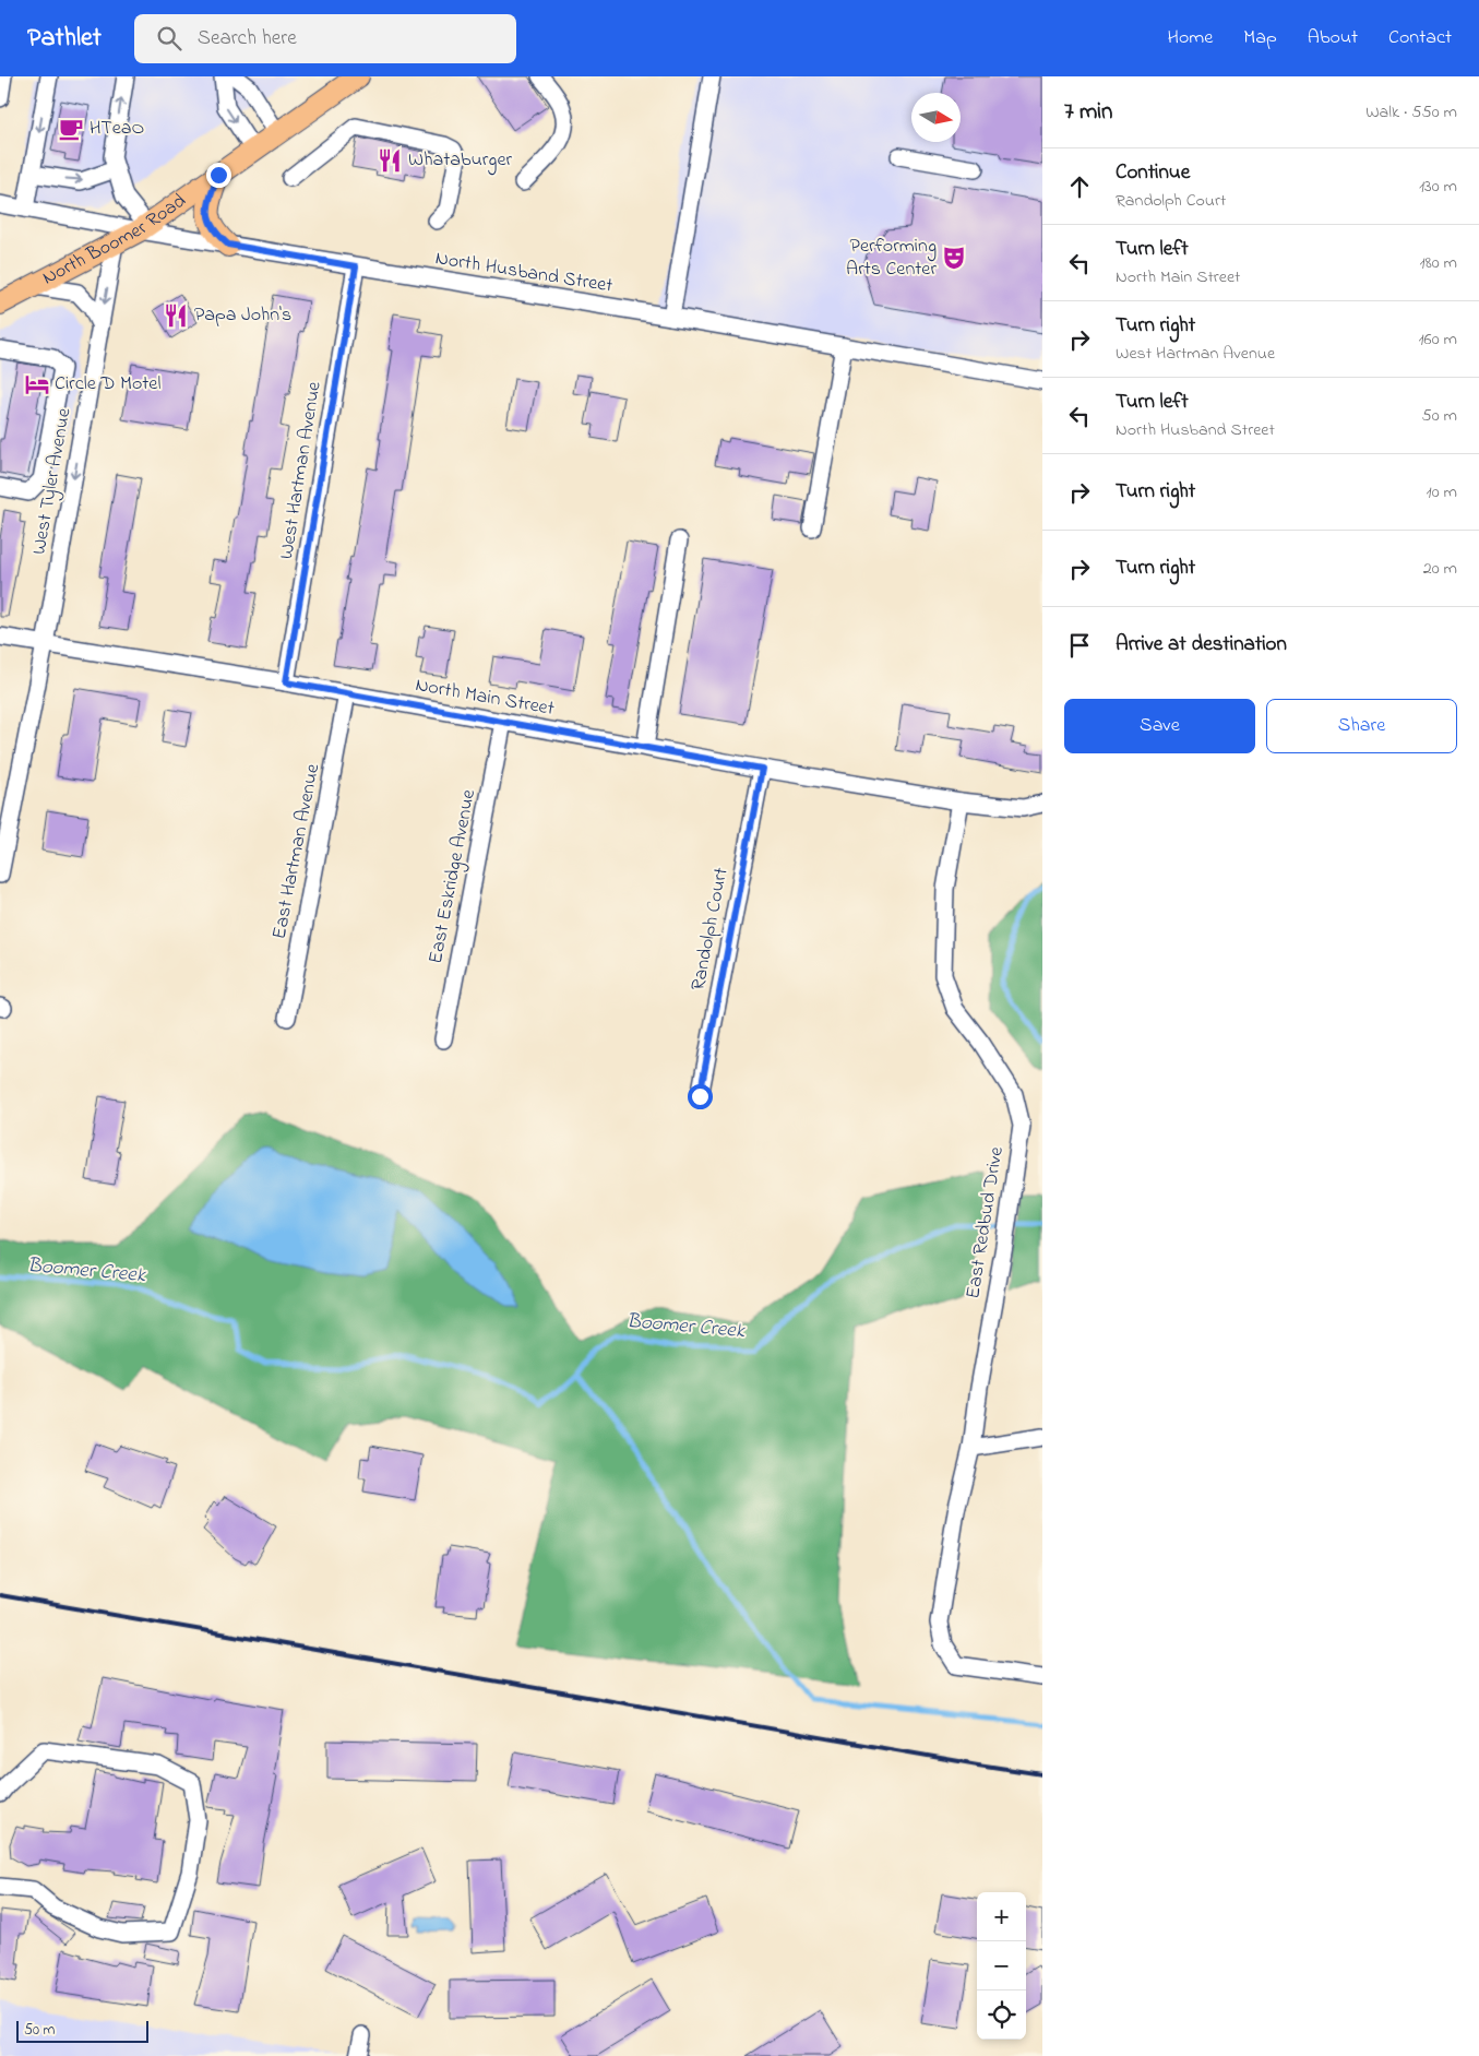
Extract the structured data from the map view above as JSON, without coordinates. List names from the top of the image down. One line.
{"streets":{"main road":["North Boomer Road"],"street":["North Husband Street","West Hartman Avenue","West Tyler Avenue","North Main Street","East Hartman Avenue","East Eskridge Avenue","Randolph Court","East Redbud Drive"]},"crossings":[["North Boomer Road","North Husband Street"],["North Boomer Road","West Tyler Avenue"],["North Husband Street","West Hartman Avenue"],["West Hartman Avenue","North Main Street"],["West Tyler Avenue","North Main Street"],["North Main Street","East Hartman Avenue"],["North Main Street","East Eskridge Avenue"],["North Main Street","Randolph Court"],["North Main Street","East Redbud Drive"]],"one_way":["West Tyler Avenue"],"water":["Boomer Creek"],"places":{"cafe":["HTeaO"],"restaurant":["Whataburger","Papa John's"],"theatre":["Performing Arts Center"],"hotel":["Circle D Motel"]},"scale_bar":"50 m","north":"right","page":{"header":"Pathlet","search":"Search here","nav":["Home","Map","About","Contact"],"heading":["7 min","Walk · 550 m"],"list":[["Continue","Randolph Court","130 m"],["Turn left","North Main Street","180 m"],["Turn right","West Hartman Avenue","160 m"],["Turn left","North Husband Street","50 m"],["Turn right","10 m"],["Turn right","20 m"],"Arrive at destination"],"buttons":["Save","Share"],"map_buttons":["+","−"],"scale":"50 m"}}
